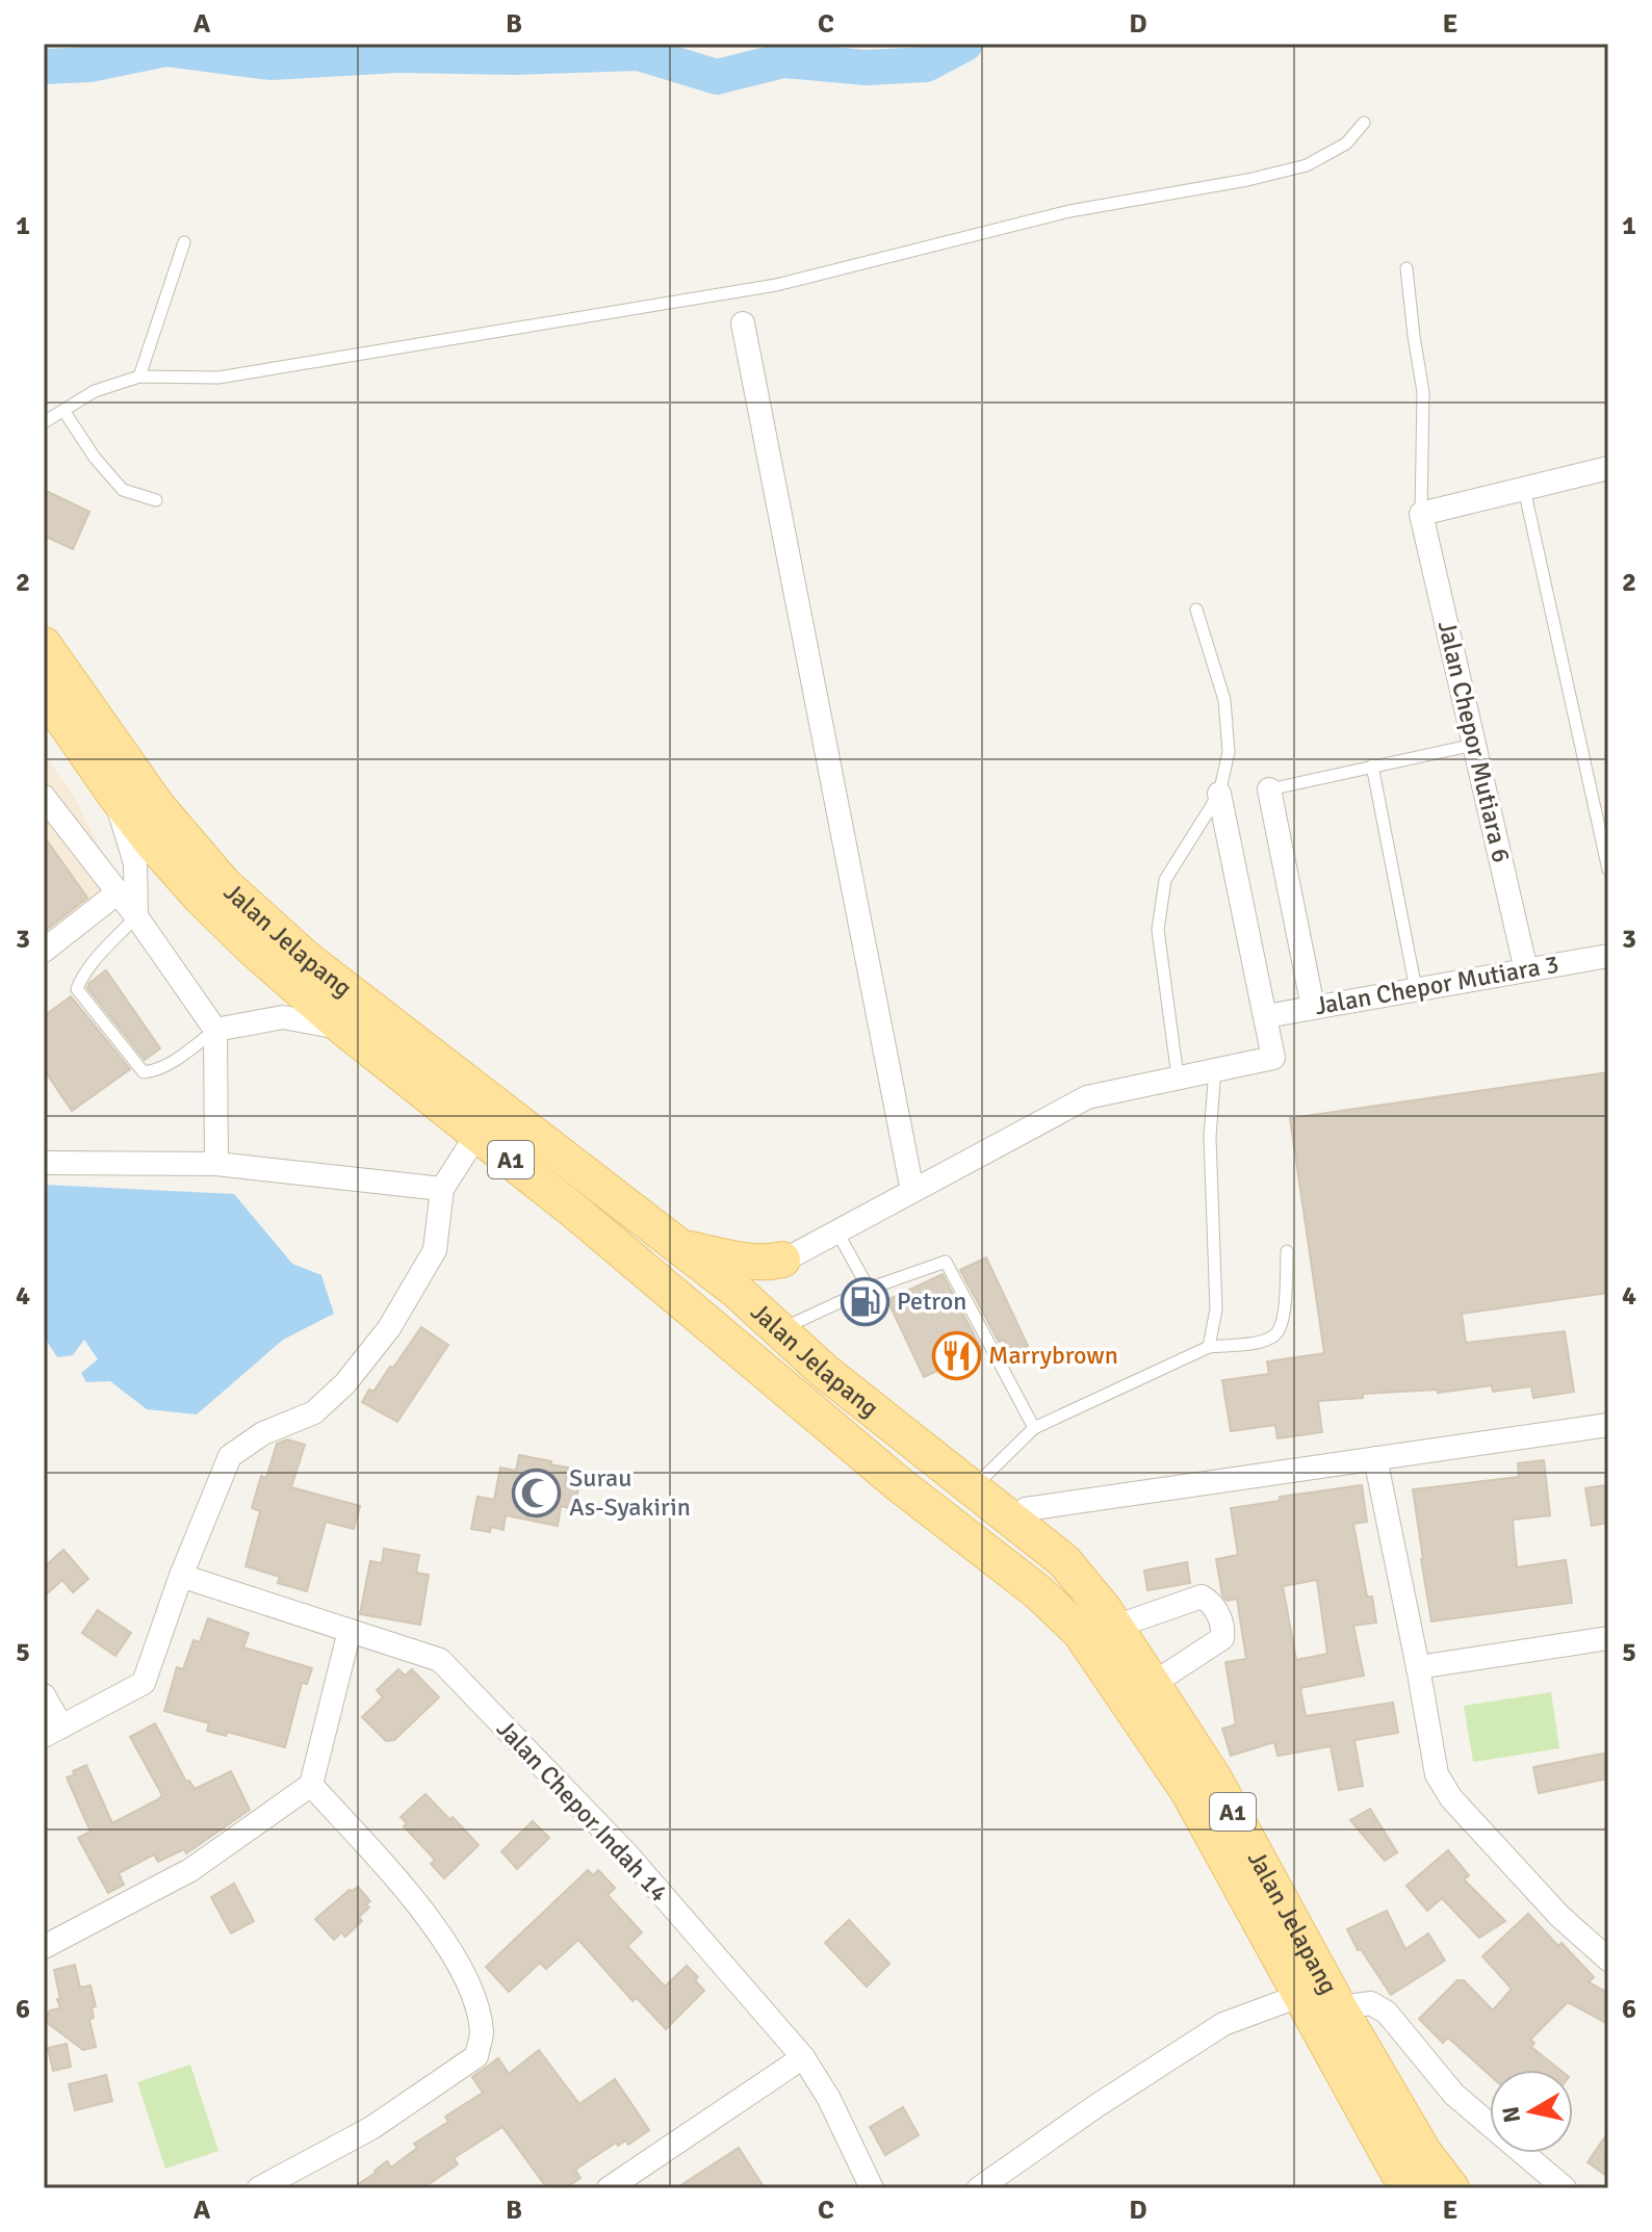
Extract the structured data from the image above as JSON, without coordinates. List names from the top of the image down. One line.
{"streets":{"main road":["Jalan Jelapang","A1"],"street":["Jalan Chepor Mutiara 6","Jalan Chepor Mutiara 3","Jalan Chepor Indah 14"]},"crossings":[["Jalan Chepor Mutiara 6","Jalan Chepor Mutiara 3"]],"places":{"fuel station":["Petron"],"restaurant":["Marrybrown"],"mosque":["Surau As-Syakirin"]},"north":"left","grid":{"columns":["A","B","C","D","E"],"rows":["1","2","3","4","5","6"]}}
